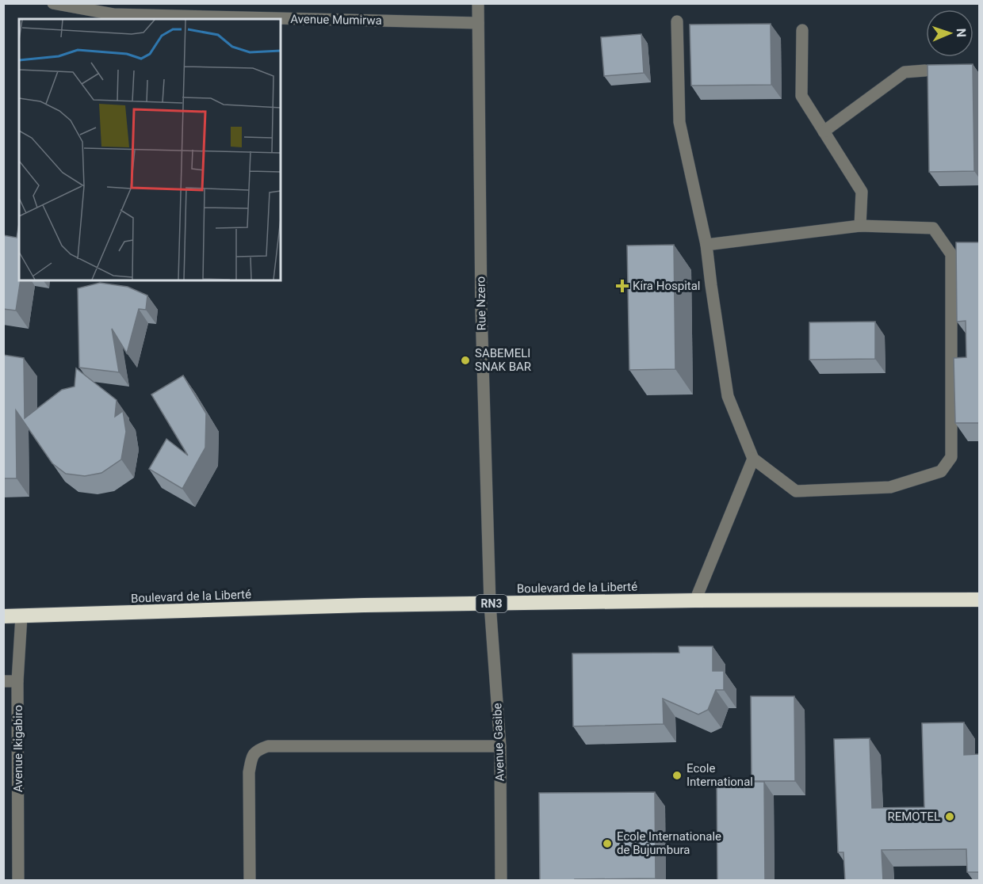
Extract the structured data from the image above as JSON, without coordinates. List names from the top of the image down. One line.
{"streets":{"highway":["Boulevard de la Liberté","RN3"],"street":["Avenue Mumirwa","Rue Nzero","Avenue Gasibe","Avenue Ikigabiro"]},"crossings":[["Avenue Mumirwa","Rue Nzero"],["Rue Nzero","Boulevard de la Liberté"],["Rue Nzero","Avenue Gasibe"],["Boulevard de la Liberté","Avenue Gasibe"],["Boulevard de la Liberté","Avenue Ikigabiro"]],"places":{"health":["Kira Hospital"],"other":["SABEMELI SNAK BAR","Ecole International","REMOTEL","Ecole Internationale de Bujumbura"]},"north":"right"}
